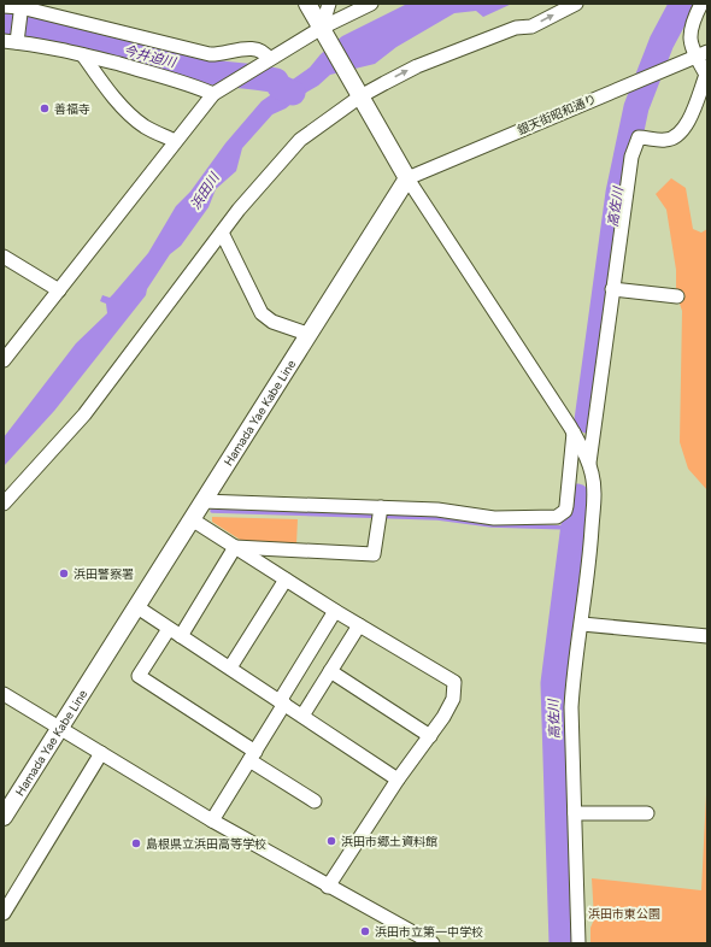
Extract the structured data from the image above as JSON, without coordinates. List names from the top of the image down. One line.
{"streets":{"main road":["Hamada Yae Kabe Line"],"street":["銀天街昭和通り"]},"crossings":[["銀天街昭和通り","Hamada Yae Kabe Line"]],"water":["今井迫川","浜田川","高佐川"],"parks":["浜田市東公園"],"places":["善福寺","浜田警察署","浜田市郷土資料館","島根県立浜田高等学校","浜田市立第一中学校"]}
